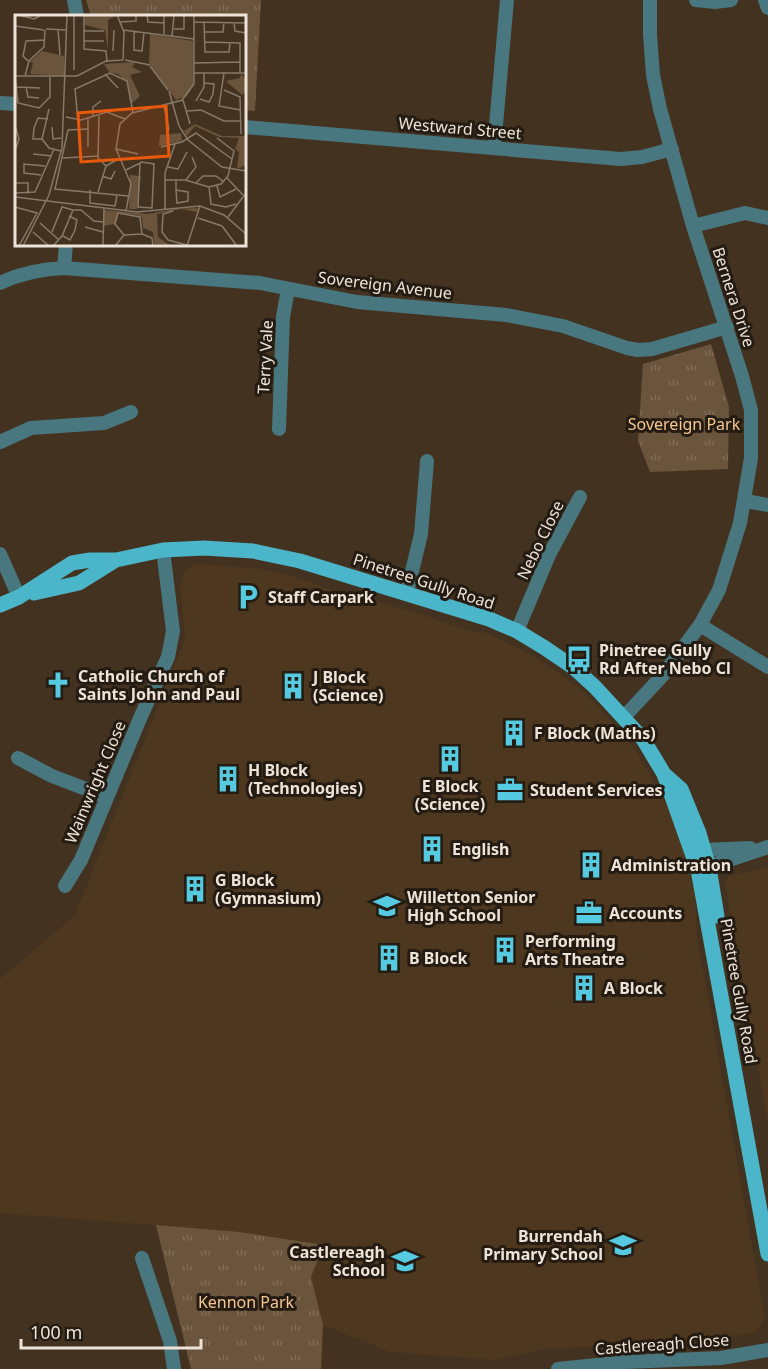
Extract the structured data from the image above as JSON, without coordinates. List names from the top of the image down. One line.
{"streets":{"main road":["Pinetree Gully Road"],"street":["Westward Street","Sovereign Avenue","Bernera Drive","Terry Vale","Nebo Close","Wainwright Close","Castlereagh Close"]},"crossings":[["Westward Street","Bernera Drive"],["Sovereign Avenue","Bernera Drive"],["Sovereign Avenue","Terry Vale"],["Bernera Drive","Pinetree Gully Road"],["Nebo Close","Pinetree Gully Road"],["Pinetree Gully Road","Wainwright Close"]],"parks":["Sovereign Park","Kennon Park"],"places":{"parking":["Staff Carpark"],"bus stop":["Pinetree Gully Rd After Nebo Cl"],"church":["Catholic Church of Saints John and Paul"],"building":["J Block (Science)","F Block (Maths)","E Block (Science)","H Block (Technologies)","English","Administration","G Block (Gymnasium)","Performing Arts Theatre","B Block","A Block"],"office":["Student Services","Accounts"],"school or university":["Willetton Senior High School","Burrendah Primary School","Castlereagh School"]},"scale_bar":"100 m"}
